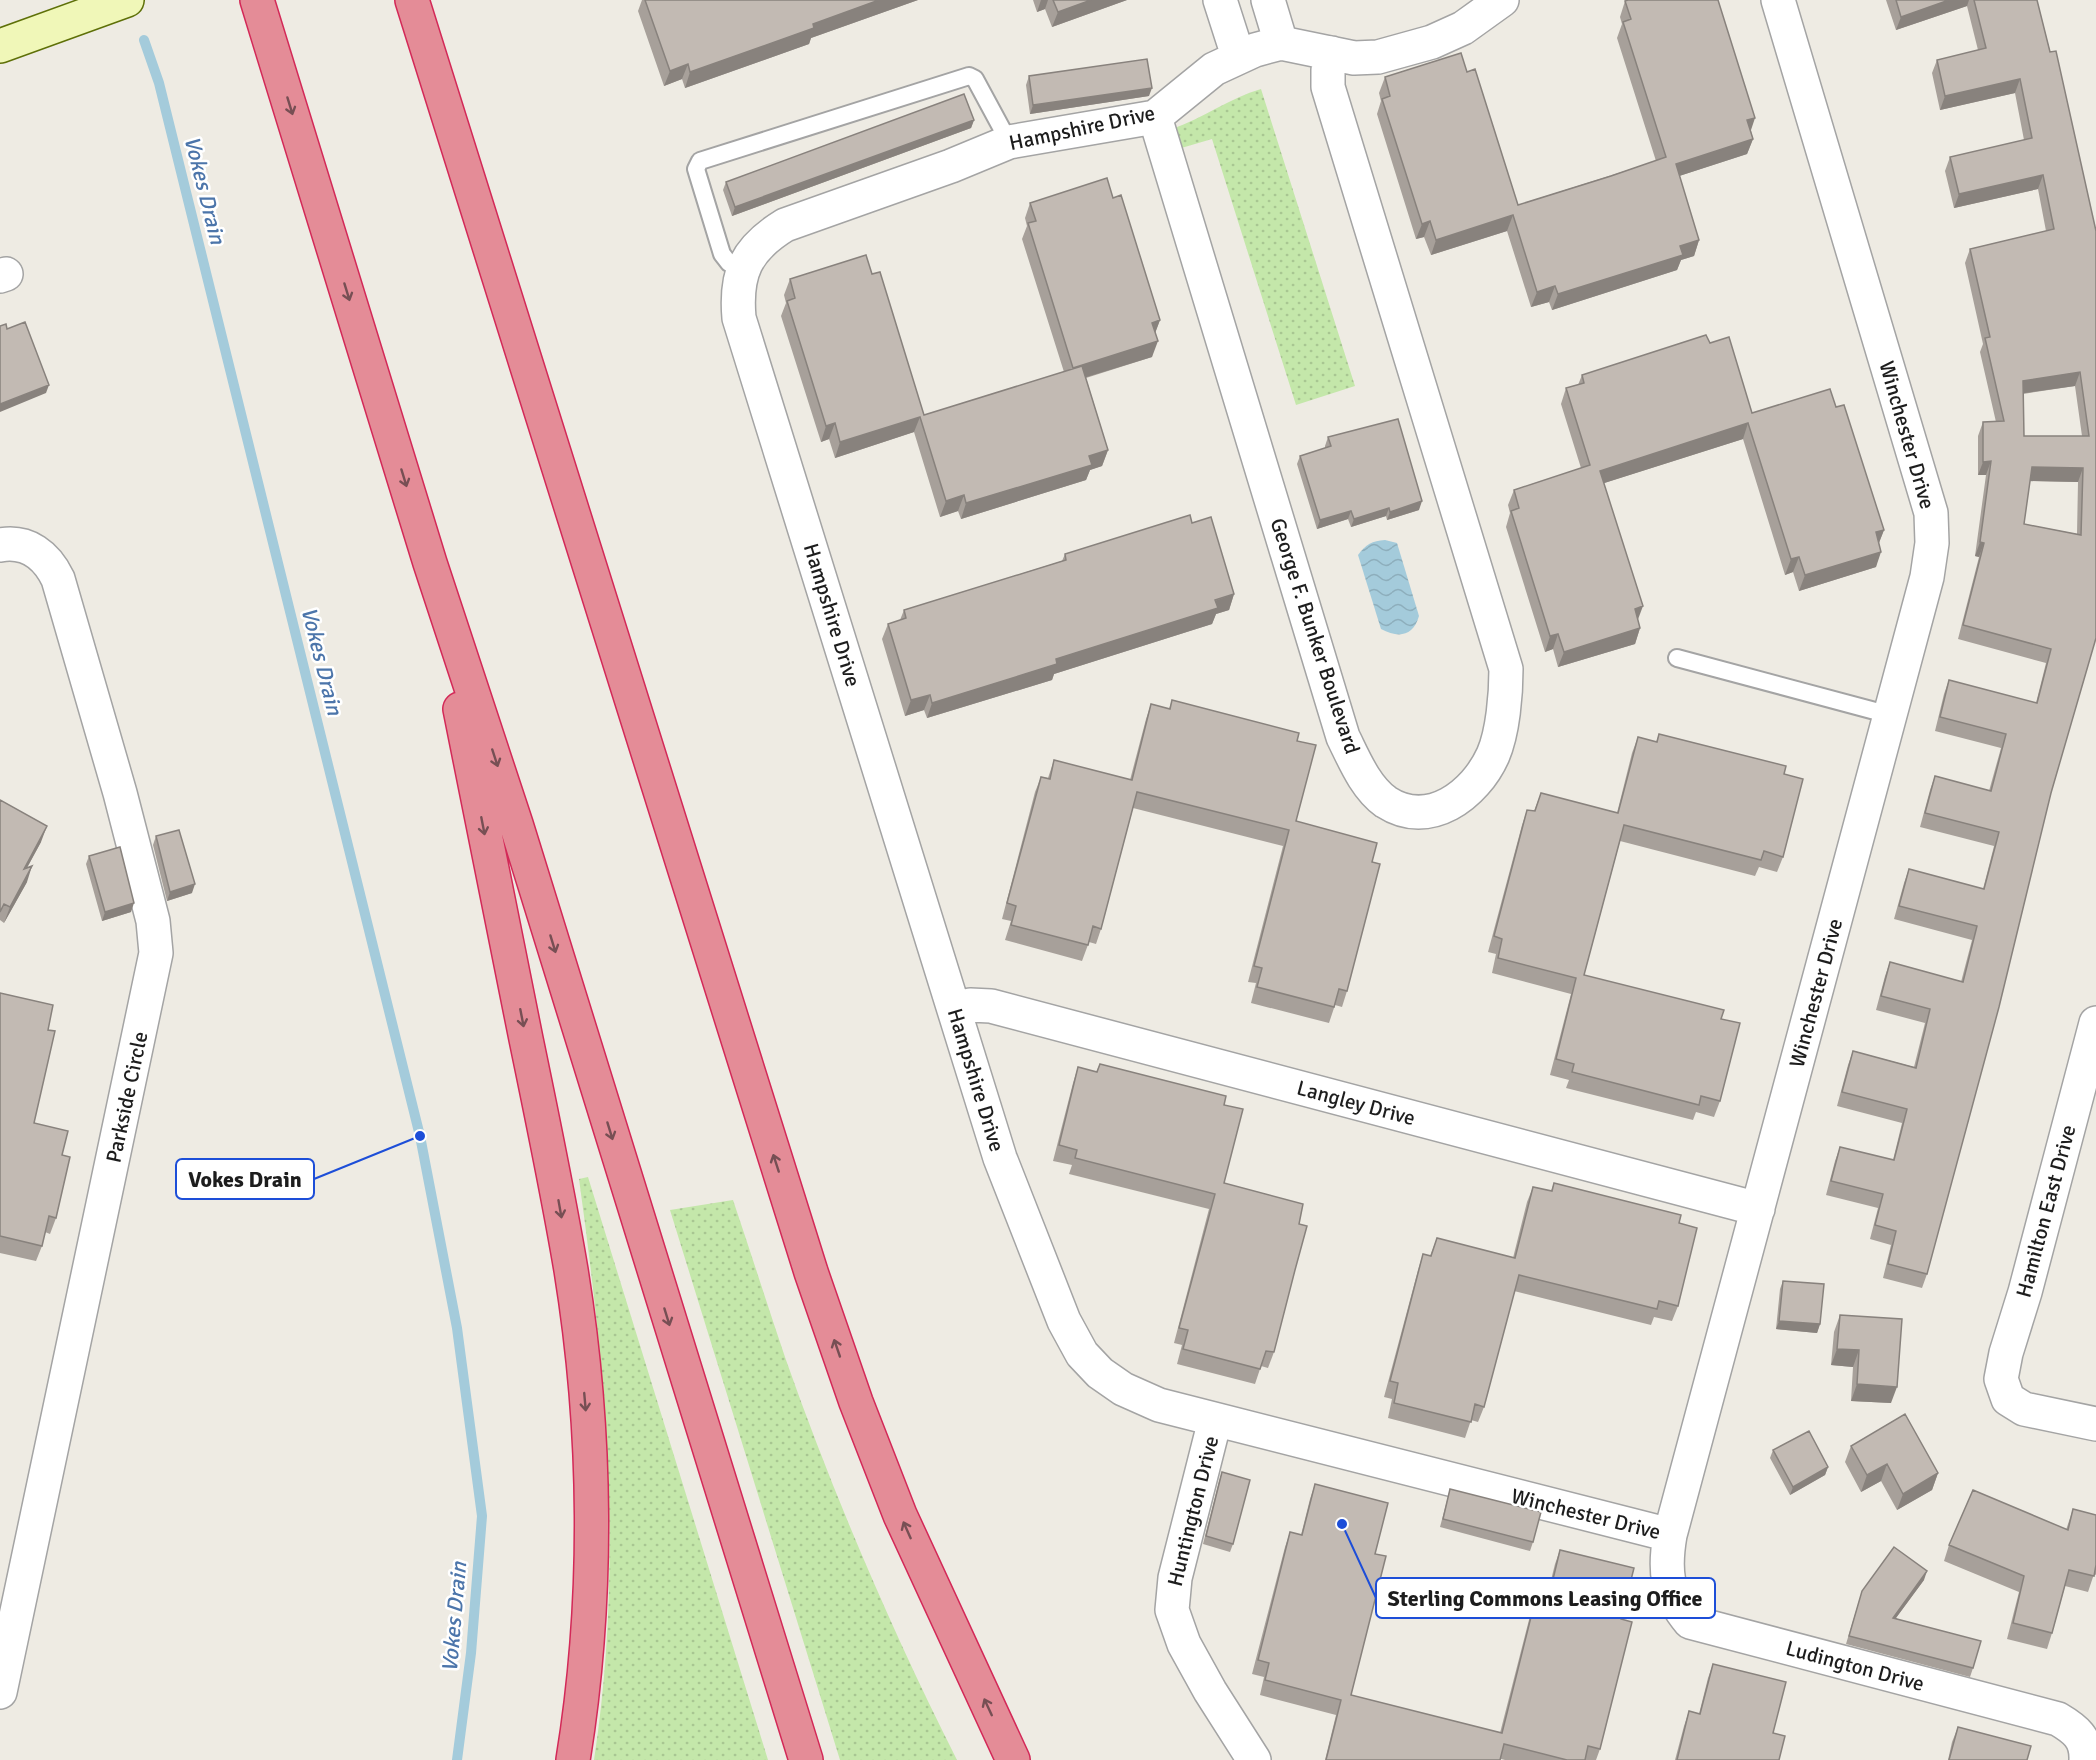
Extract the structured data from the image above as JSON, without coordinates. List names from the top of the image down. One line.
{"streets":{"street":["Hampshire Drive","Winchester Drive","George F. Bunker Boulevard","Parkside Circle","Langley Drive","Hamilton East Drive","Huntington Drive","Ludington Drive"]},"crossings":[["Hampshire Drive","Winchester Drive"],["Hampshire Drive","George F. Bunker Boulevard"],["Hampshire Drive","Langley Drive"],["Hampshire Drive","Huntington Drive"],["Winchester Drive","Langley Drive"],["Winchester Drive","Huntington Drive"],["Winchester Drive","Ludington Drive"]],"water":["Vokes Drain"],"places":["Vokes Drain","Sterling Commons Leasing Office"]}
